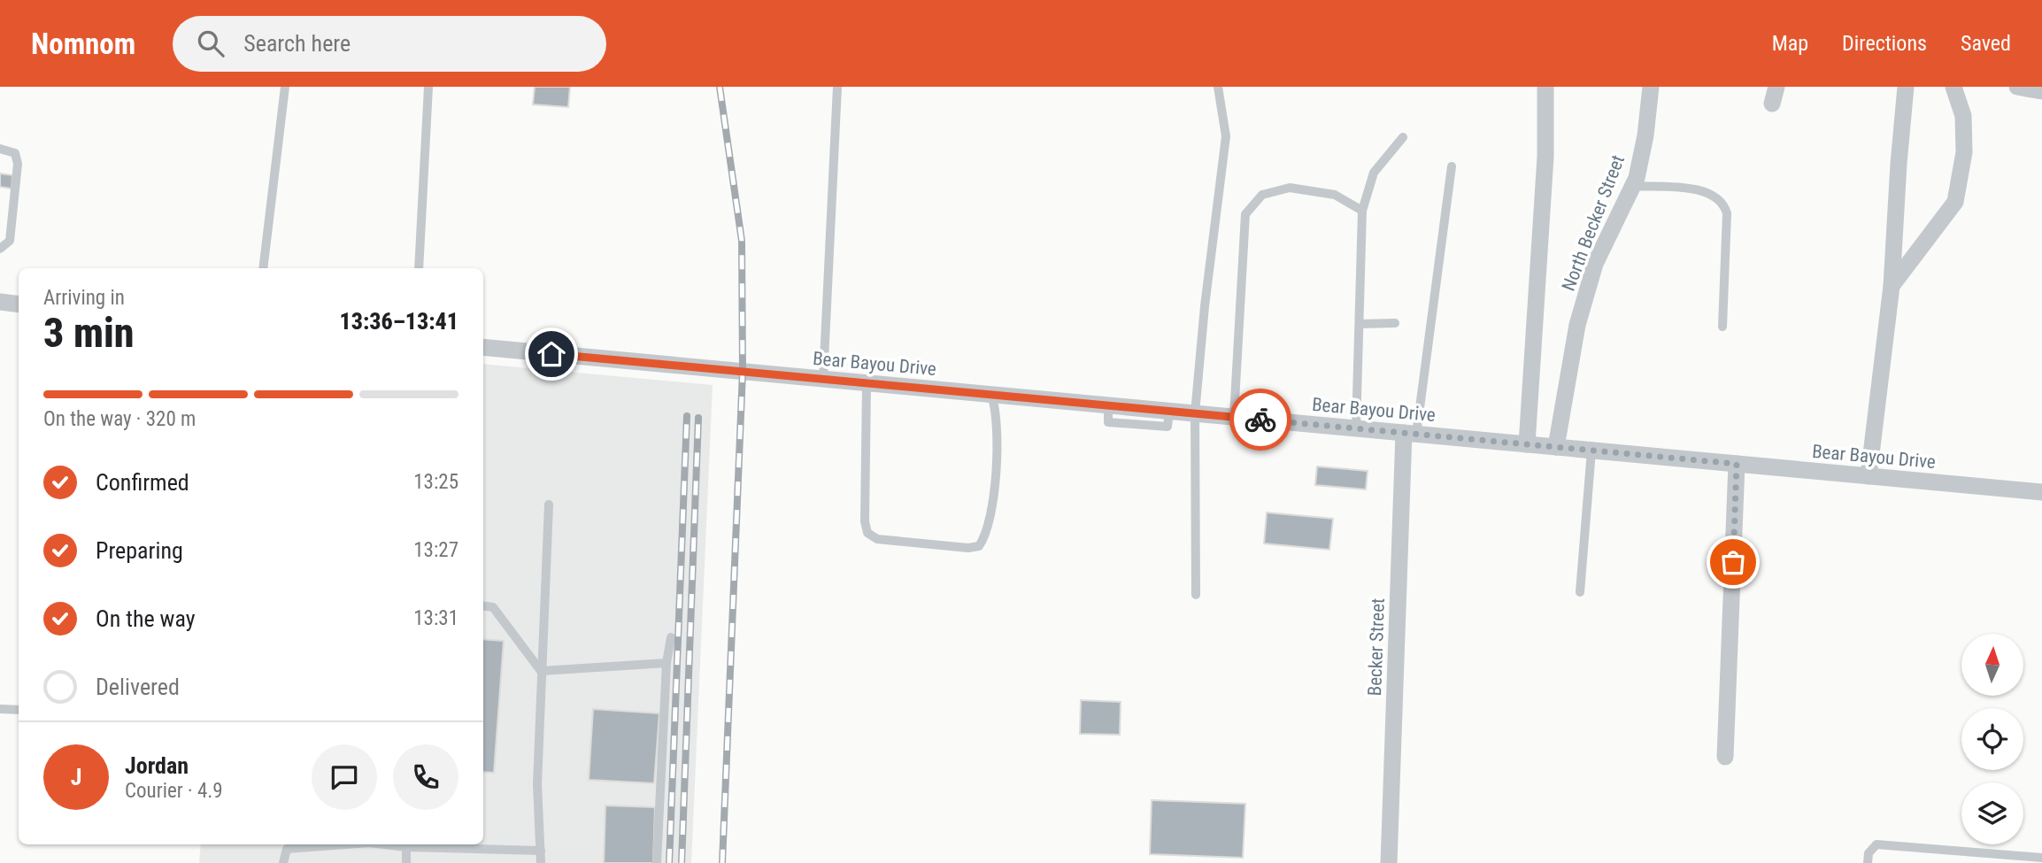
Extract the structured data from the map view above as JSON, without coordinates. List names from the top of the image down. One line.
{"streets":{"street":["North Becker Street","Bear Bayou Drive","Becker Street"]},"crossings":[["North Becker Street","Bear Bayou Drive"],["Bear Bayou Drive","Becker Street"]],"north":"top","page":{"header":"Nomnom","search":"Search here","nav":["Map","Directions","Saved"],"heading":["3 min","Arriving in","13:36–13:41"],"panel":["Jordan","Courier · 4.9"],"bar":"On the way · 320 m","list":[["Confirmed","13:25"],["Preparing","13:27"],["On the way","13:31"],"Delivered"],"round":"J"}}
